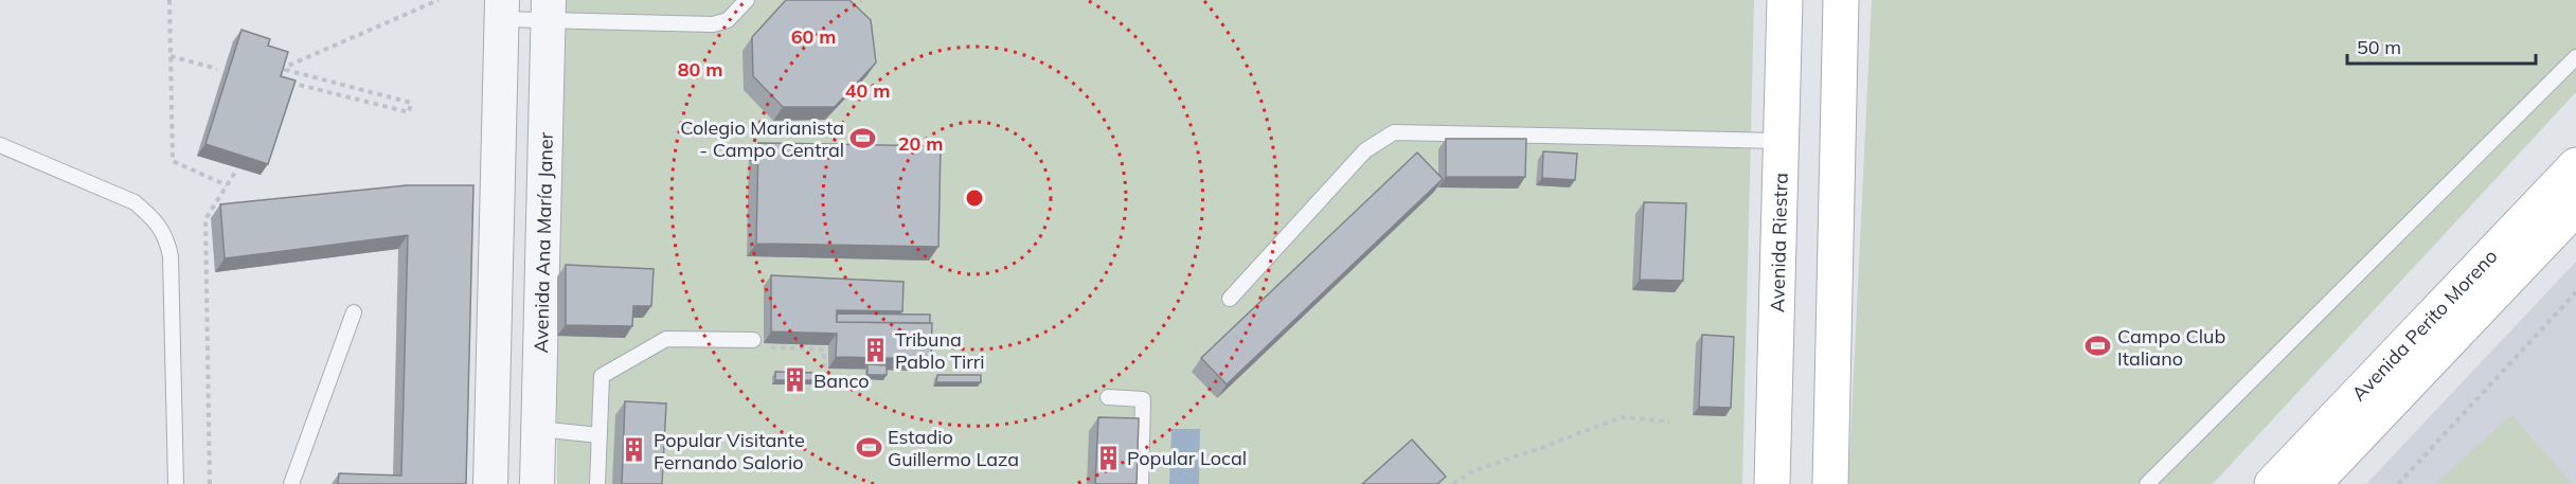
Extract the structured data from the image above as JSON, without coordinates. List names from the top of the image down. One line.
{"streets":{"main road":["Avenida Riestra","Avenida Perito Moreno"],"street":["Avenida Ana María Janer"]},"places":{"sports":["Colegio Marianista - Campo Central","Campo Club Italiano","Estadio Guillermo Laza"],"building":["Tribuna Pablo Tirri","Banco","Popular Visitante Fernando Salorio","Popular Local"]},"scale_bar":"50 m","rings":["60 m","80 m","40 m","20 m"]}
